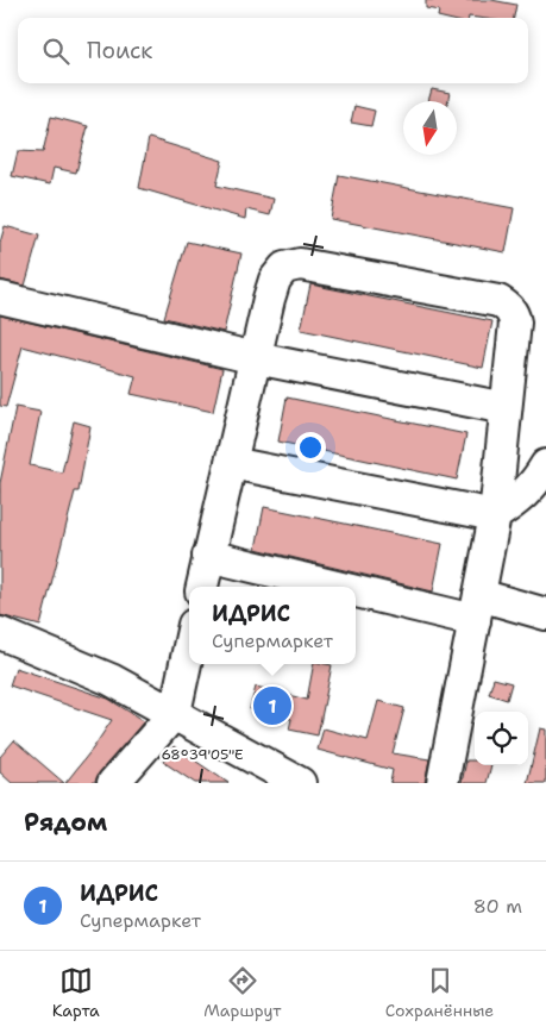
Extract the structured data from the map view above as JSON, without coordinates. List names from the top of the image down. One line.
{"north":"bottom","page":{"search":"Поиск","popup":["ИДРИС","Супермаркет"],"pins":"1","heading":"Рядом","list":[{"mark":"1","name":"ИДРИС","note":"Супермаркет","value":"80 m"}],"nav":["Карта","Маршрут","Сохранённые"]},"coordinates":["68°39'05\"E"]}
